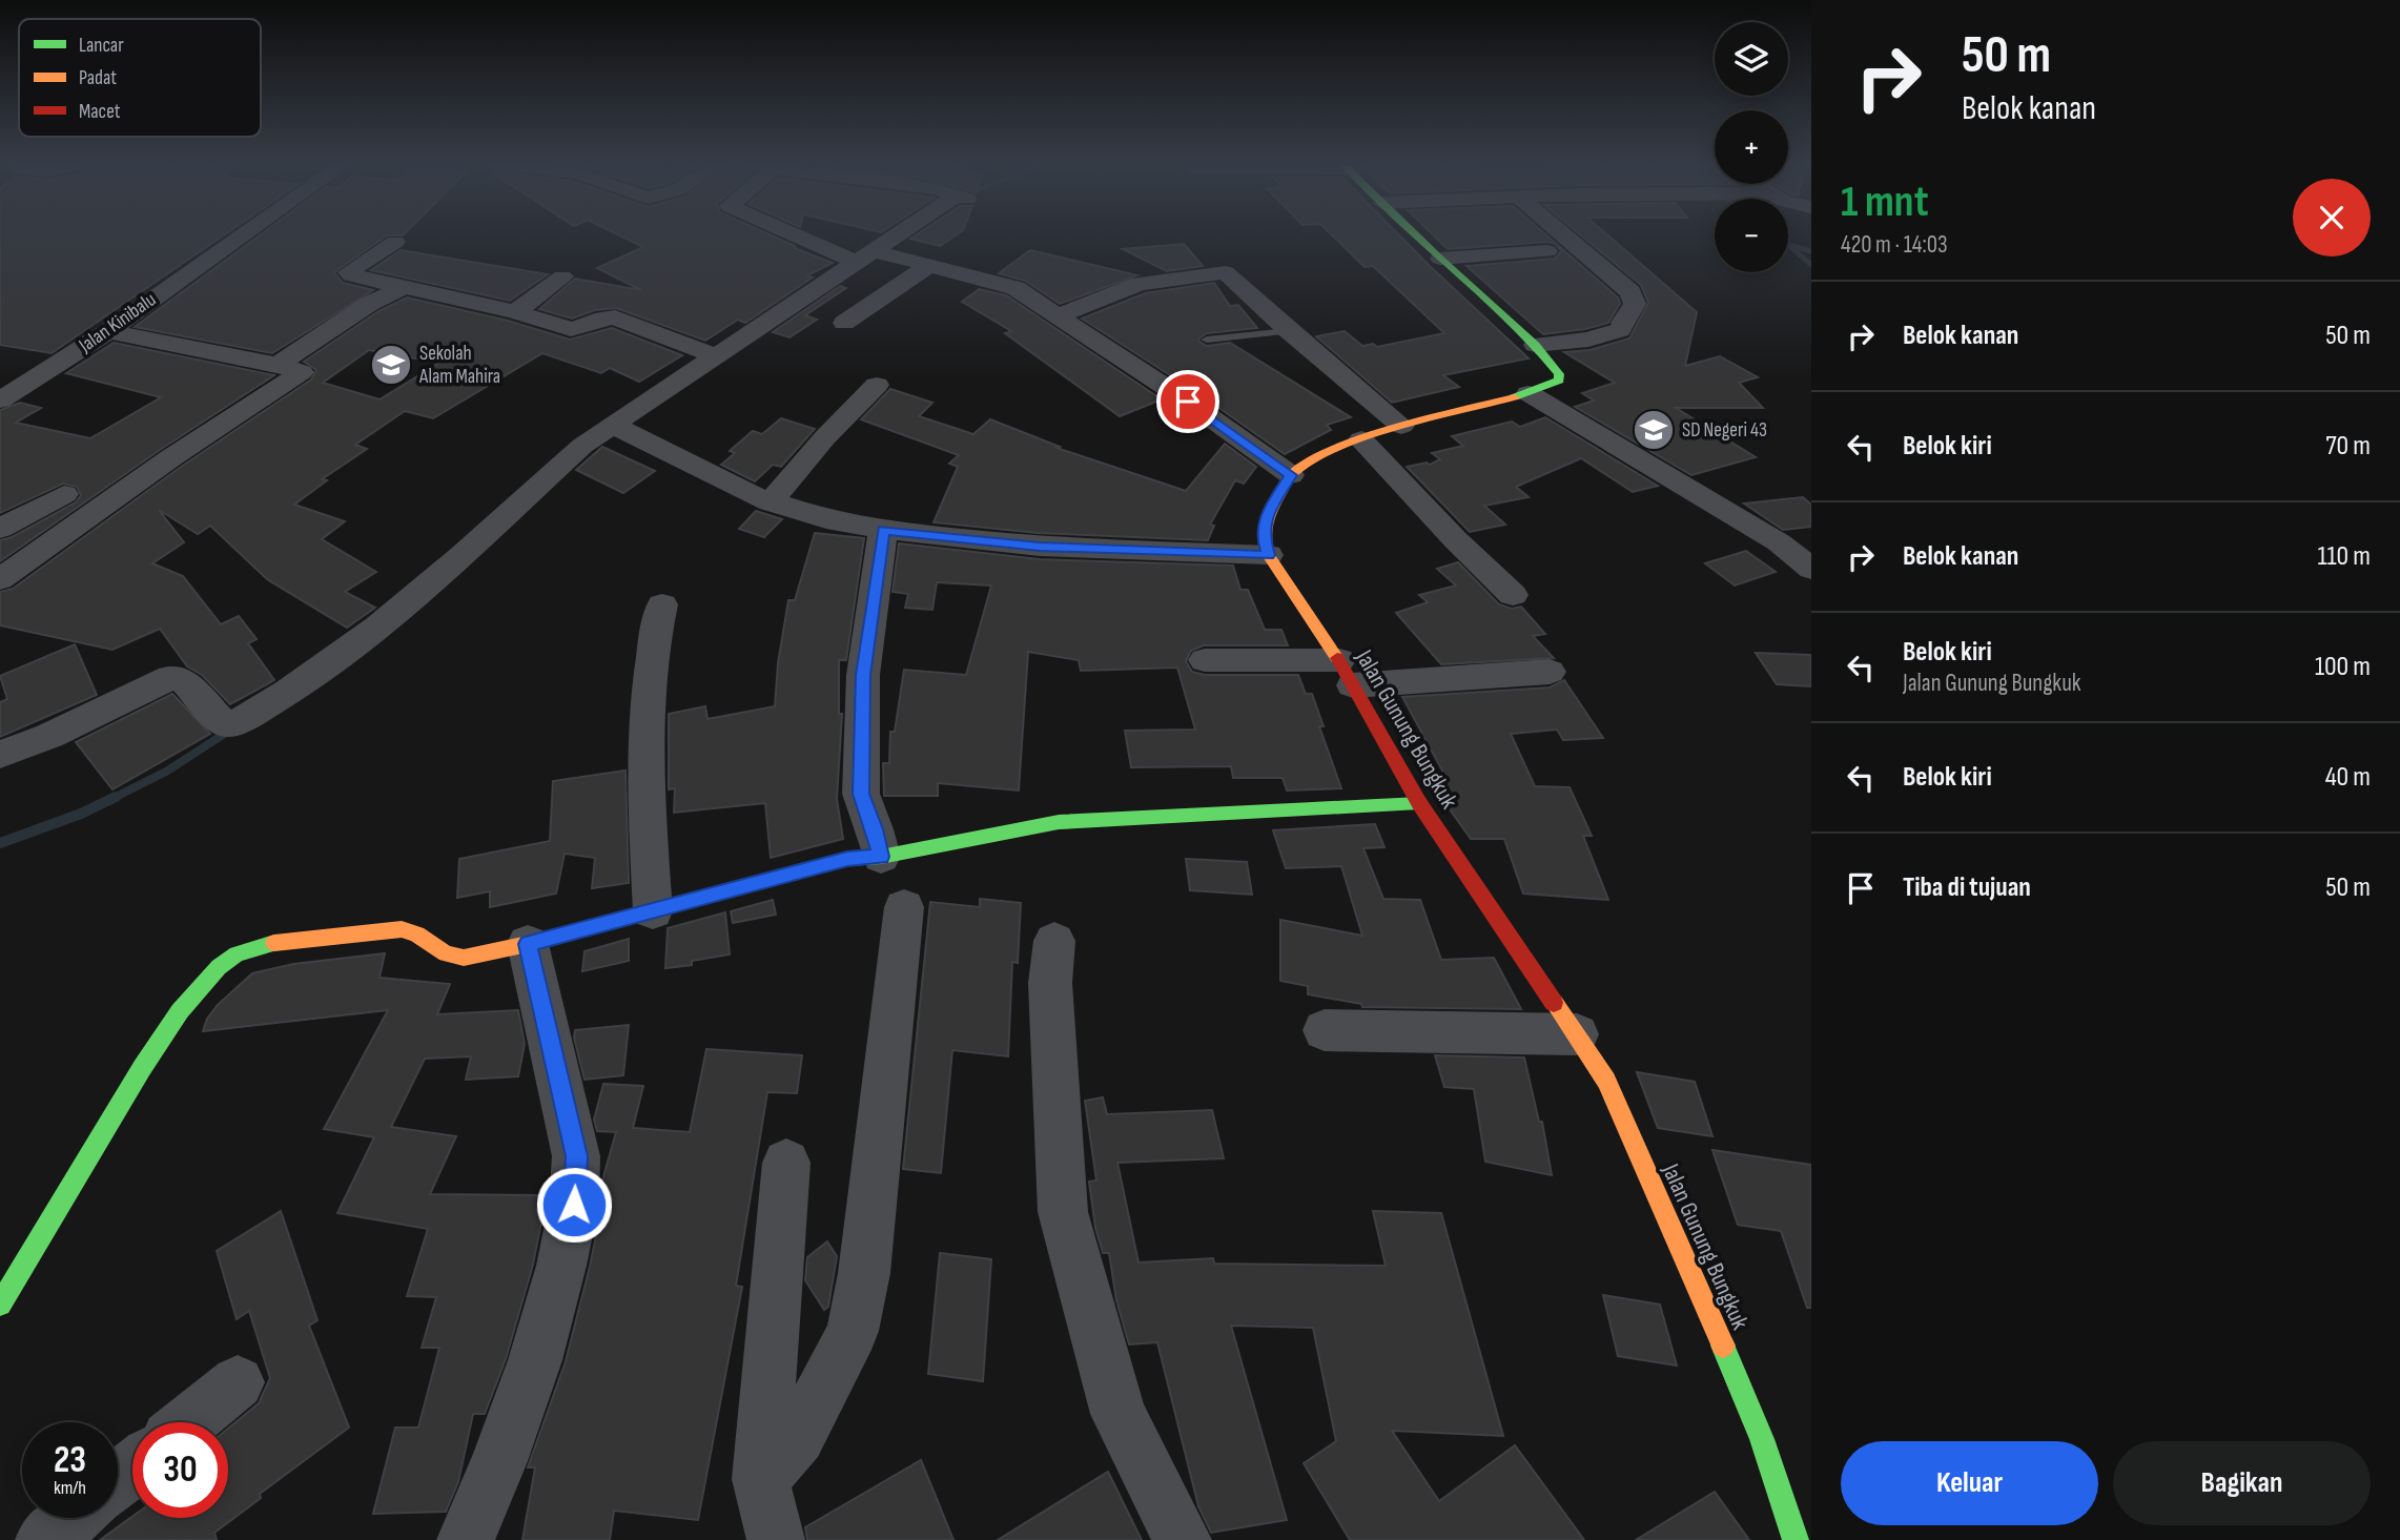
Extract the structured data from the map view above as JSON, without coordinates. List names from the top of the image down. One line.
{"streets":{"street":["Jalan Kinibalu","Jalan Gunung Bungkuk"]},"places":{"school or university":["Sekolah Alam Mahira","SD Negeri 43"]},"legend":["Lancar","Padat","Macet"],"page":{"turn":["50 m","Belok kanan"],"map_buttons":["+","−"],"heading":["1 mnt","420 m · 14:03"],"list":[{"name":"Belok kanan","value":"50 m"},{"name":"Belok kiri","value":"70 m"},{"name":"Belok kanan","value":"110 m"},{"name":"Belok kiri","note":"Jalan Gunung Bungkuk","value":"100 m"},{"name":"Belok kiri","value":"40 m"},{"name":"Tiba di tujuan","value":"50 m"}],"speed":"23 km/h","limit":"30","buttons":["Keluar","Bagikan"]}}
